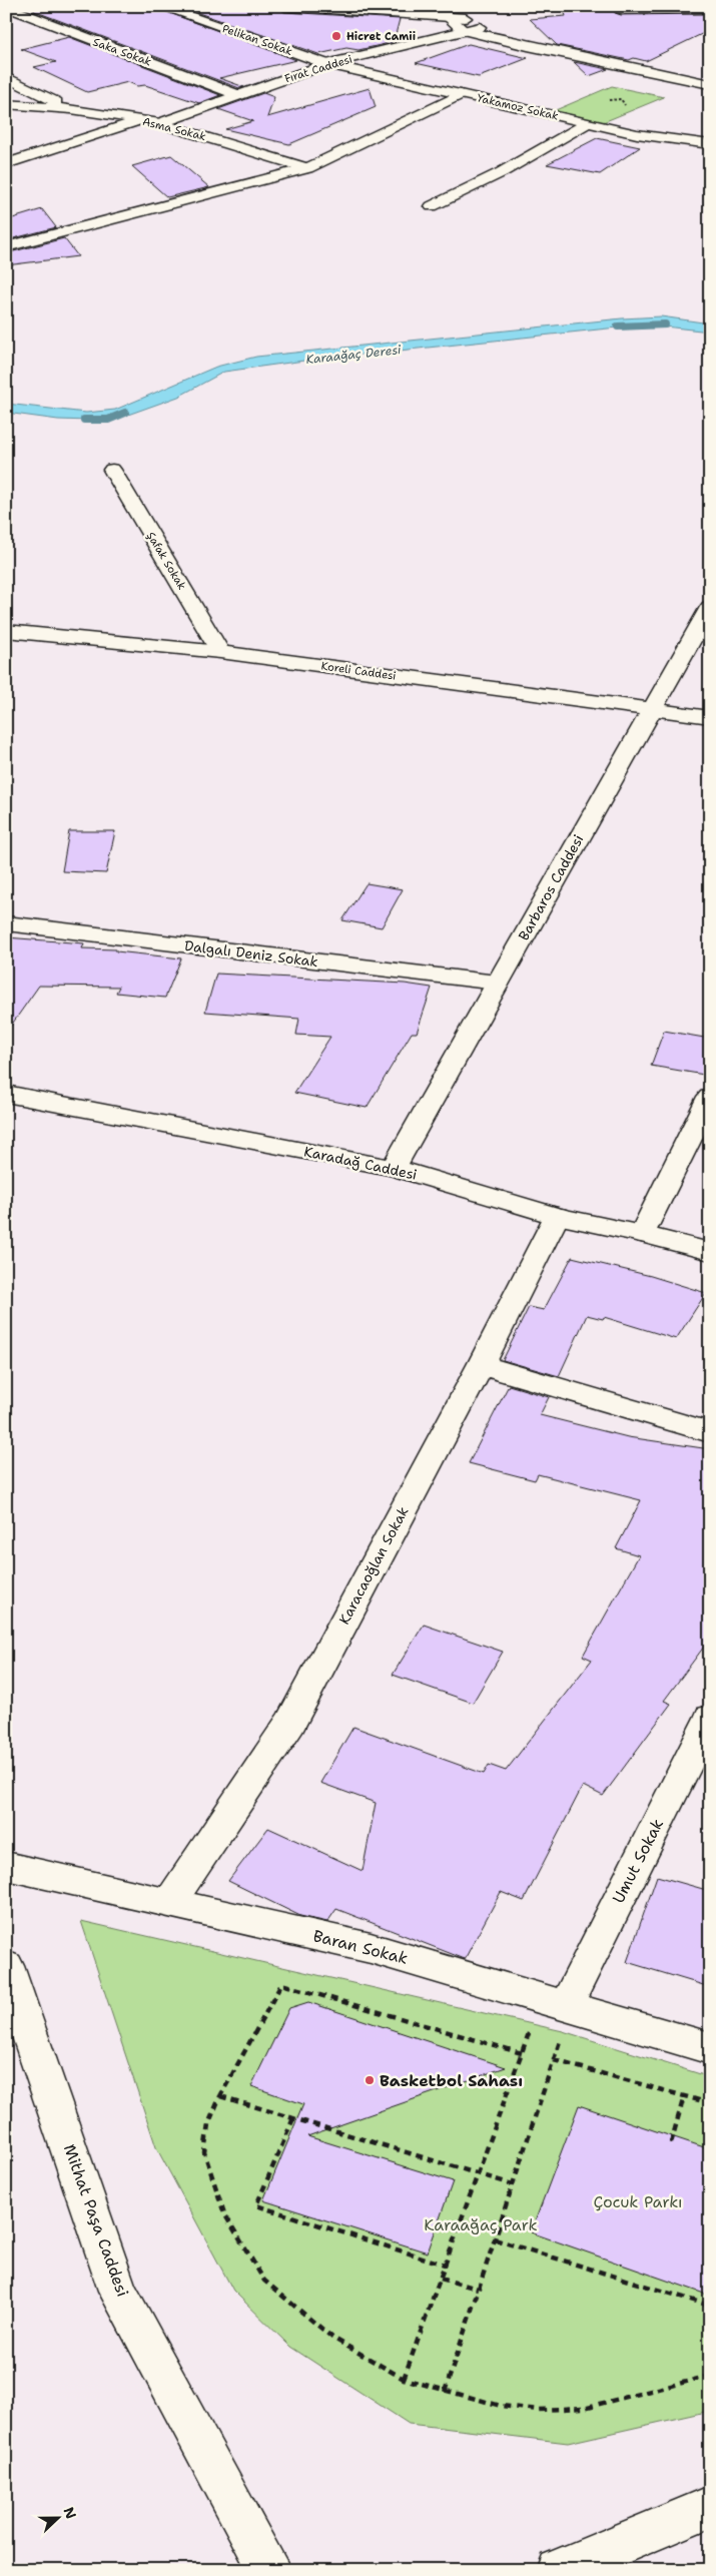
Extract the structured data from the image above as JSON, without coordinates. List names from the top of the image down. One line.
{"streets":{"street":["Pelikan Sokak","Saka Sokak","Fırat Caddesi","Yakamoz Sokak","Asma Sokak","Şafak Sokak","Koreli Caddesi","Barbaros Caddesi","Dalgalı Deniz Sokak","Karadağ Caddesi","Karacaoğlan Sokak","Umut Sokak","Baran Sokak","Mithat Paşa Caddesi"]},"crossings":[["Pelikan Sokak","Fırat Caddesi"],["Pelikan Sokak","Yakamoz Sokak"],["Saka Sokak","Fırat Caddesi"],["Fırat Caddesi","Yakamoz Sokak"],["Fırat Caddesi","Asma Sokak"],["Şafak Sokak","Koreli Caddesi"],["Koreli Caddesi","Barbaros Caddesi"],["Barbaros Caddesi","Dalgalı Deniz Sokak"],["Barbaros Caddesi","Karadağ Caddesi"],["Karadağ Caddesi","Karacaoğlan Sokak"],["Karacaoğlan Sokak","Baran Sokak"],["Umut Sokak","Baran Sokak"]],"water":["Karaağaç Deresi"],"parks":["Çocuk Parkı","Karaağaç Park"],"places":["Hicret Camii","Basketbol Sahası"],"north":"right"}
